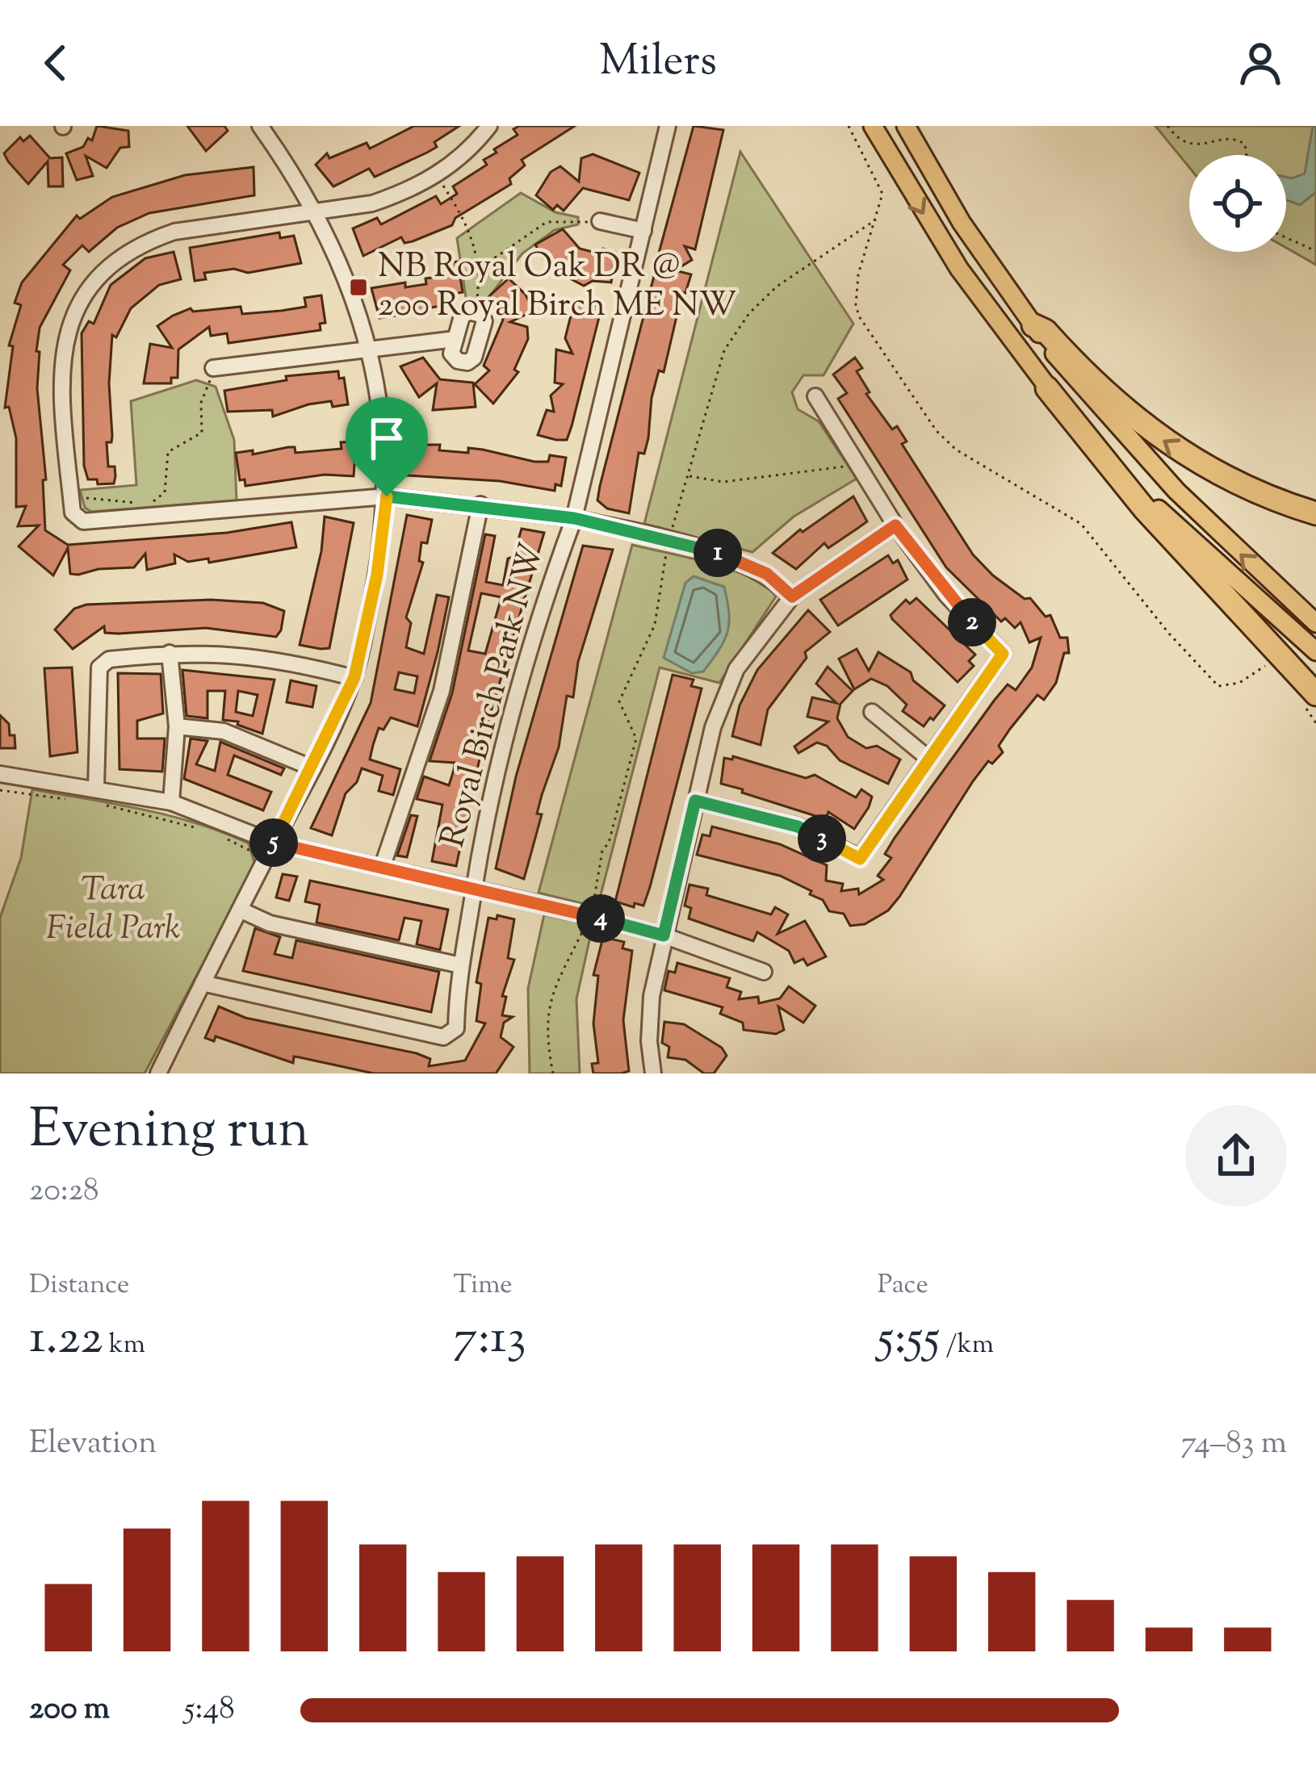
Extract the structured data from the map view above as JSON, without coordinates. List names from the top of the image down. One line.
{"streets":{"street":["Royal Birch Park NW"]},"parks":["Tara Field Park"],"places":{"transit":["NB Royal Oak DR @ 200 Royal Birch ME NW"]},"page":{"header":"Milers","pins":["1","2","3","5","4"],"heading":["Evening run","20:28"],"stats":[["Distance","1.22 km"],["Time","7:13"],["Pace","5:55 /km"]],"chart":["Elevation","74–83 m"],"list":[{"name":"200 m","note":"5:48"}]}}
